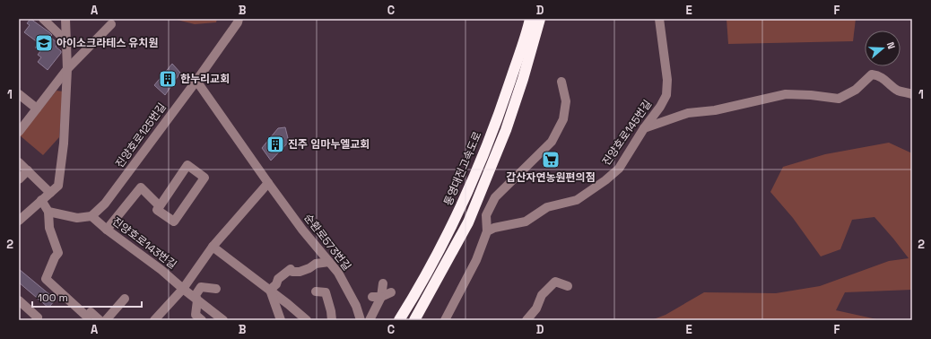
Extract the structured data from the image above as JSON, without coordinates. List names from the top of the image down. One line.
{"streets":{"highway":["통영대전고속도로"],"street":["진양호로145번길","진양호로125번길","순환로573번길","진양호로143번길"]},"crossings":[["진양호로125번길","순환로573번길"],["진양호로125번길","진양호로143번길"]],"places":{"school or university":["아이소크라테스 유치원"],"building":["한누리교회","진주 임마누엘교회"],"supermarket":["갑산자연농원편의점"]},"scale_bar":"100 m","north":"right","grid":{"columns":["A","B","C","D","E","F"],"rows":["1","2"]}}
